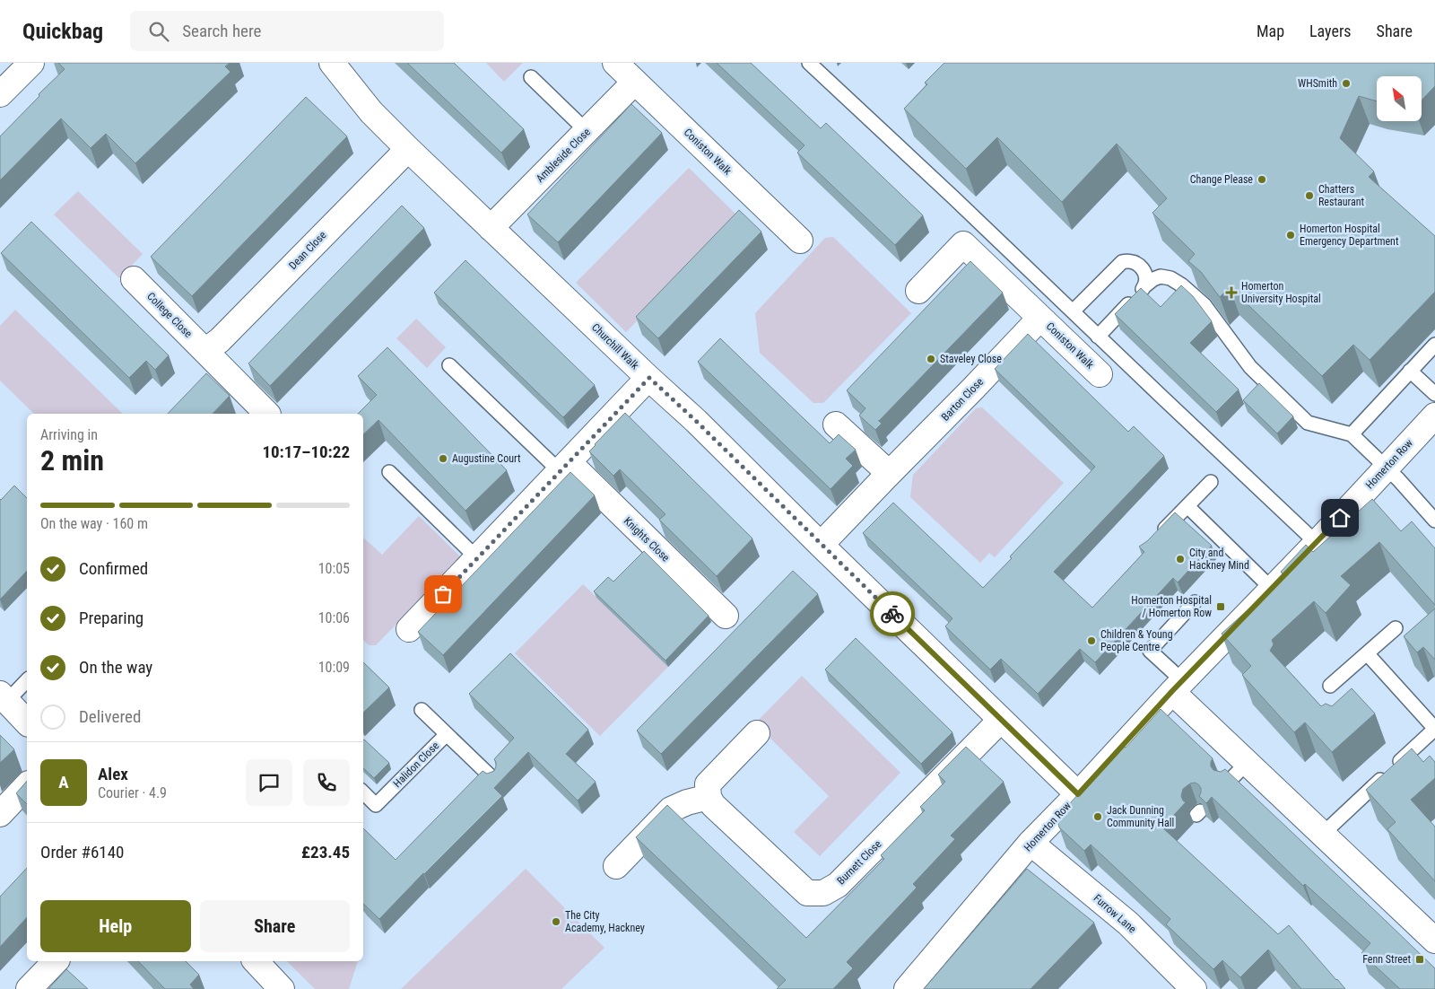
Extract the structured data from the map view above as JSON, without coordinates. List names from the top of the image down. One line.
{"streets":{"main road":["Coniston Walk","Ambleside Close","Dean Close","College Close","Churchill Walk","Barton Close","Homerton Row","Knights Close","Burnett Close","Furrow Lane"],"lane":["Halidon Close"]},"crossings":[["Coniston Walk","Ambleside Close"],["Coniston Walk","Barton Close"],["Ambleside Close","Churchill Walk"],["Dean Close","College Close"],["Dean Close","Churchill Walk"],["Churchill Walk","Barton Close"],["Churchill Walk","Homerton Row"],["Churchill Walk","Burnett Close"],["Homerton Row","Furrow Lane"]],"places":{"other":["WHSmith","Change Please","Chatters Restaurant","Homerton Hospital Emergency Department","Staveley Close","Augustine Court","City and Hackney Mind","Children & Young People Centre","Jack Dunning Community Hall","The City Academy, Hackney"],"health":["Homerton University Hospital"],"transit":["Homerton Hospital / Homerton Row","Fenn Street"]},"north":"top left","page":{"header":"Quickbag","search":"Search here","nav":["Map","Layers","Share"],"heading":["2 min","Arriving in","10:17–10:22"],"panel":["Alex","Courier · 4.9","Order #6140","£23.45"],"bar":"On the way · 160 m","list":[["Confirmed","10:05"],["Preparing","10:06"],["On the way","10:09"],"Delivered"],"round":"A","buttons":["Help","Share"]}}
